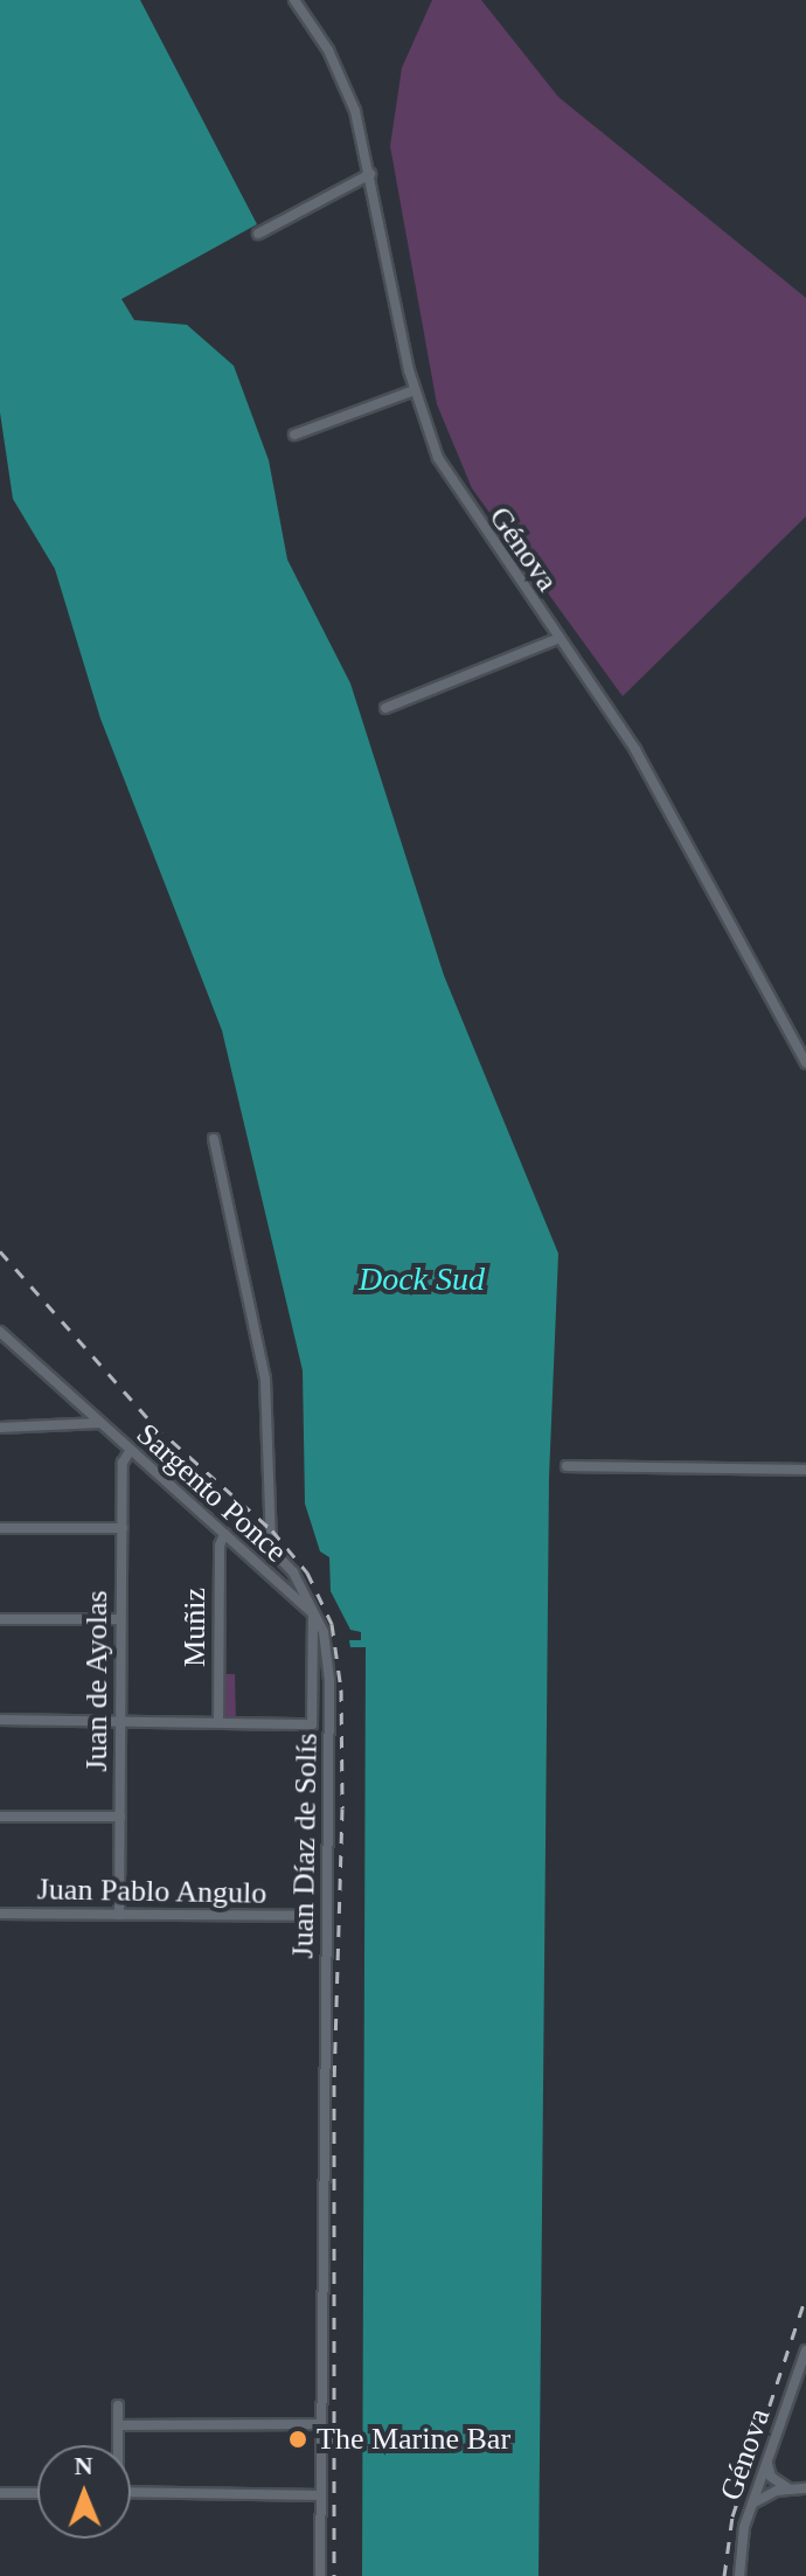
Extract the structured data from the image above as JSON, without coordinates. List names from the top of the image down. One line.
{"streets":{"street":["Génova","Sargento Ponce","Muñiz","Juan de Ayolas","Juan Díaz de Solís","Juan Pablo Angulo"]},"crossings":[["Sargento Ponce","Muñiz"],["Sargento Ponce","Juan de Ayolas"],["Sargento Ponce","Juan Díaz de Solís"],["Juan de Ayolas","Juan Pablo Angulo"]],"water":["Dock Sud"],"places":["The Marine Bar"],"north":"top"}
